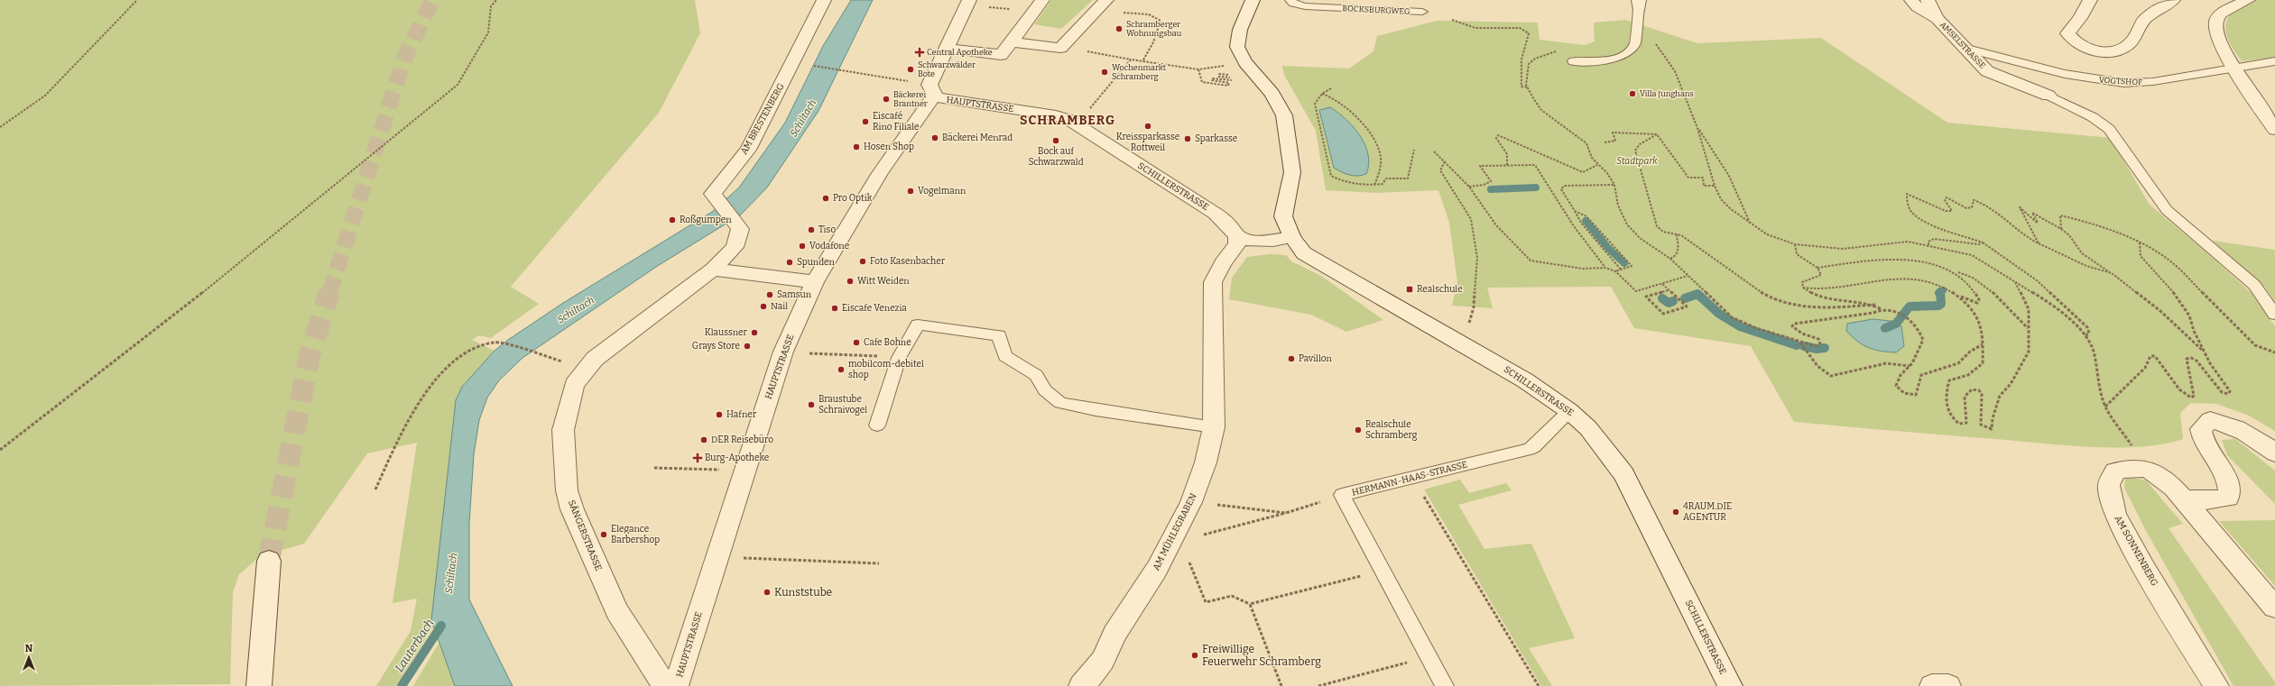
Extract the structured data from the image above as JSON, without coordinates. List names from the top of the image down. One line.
{"streets":{"street":["AMSELSTRASSE","HAUPTSTRASSE","AM BRESTENBERG","SCHILLERSTRASSE","AM MÜHLEGRABEN","SÄNGERSTRASSE","AM SONNENBERG"],"lane":["BOCKSBURGWEG","VOGTSHOF","HERMANN-HAAS-STRASSE"]},"crossings":[["AMSELSTRASSE","VOGTSHOF"],["HAUPTSTRASSE","SCHILLERSTRASSE"],["AM BRESTENBERG","SÄNGERSTRASSE"],["SCHILLERSTRASSE","HERMANN-HAAS-STRASSE"],["SCHILLERSTRASSE","AM MÜHLEGRABEN"]],"districts":["SCHRAMBERG"],"water":["Schiltach","Lauterbach"],"parks":["Stadtpark"],"places":{"other":["Schramberger Wohnungsbau","Schwarzwälder Bote","Wochenmarkt Schramberg","Villa Junghans","Bäckerei Brantner","Eiscafé Rino Filiale","Kreissparkasse Rottweil","Bäckerei Menrad","Sparkasse","Bock auf Schwarzwald","Hosen Shop","Vogelmann","Pro Optik","Roßgumpen","Tiso","Vodafone","Foto Kasenbacher","Spunden","Witt Weiden","Samsun","Nail","Eiscafe Venezia","Klaussner","Cafe Bohne","Grays Store","Pavillon","mobilcom-debitel shop","Braustube Schraivogel","Hafner","Realschule Schramberg","DER Reisebüro","4RAUM.DIE AGENTUR","Elegance Barbershop","Kunststube","Freiwillige Feuerwehr Schramberg"],"health":["Central Apotheke","Burg-Apotheke"],"transit":["Realschule"]},"north":"top"}
